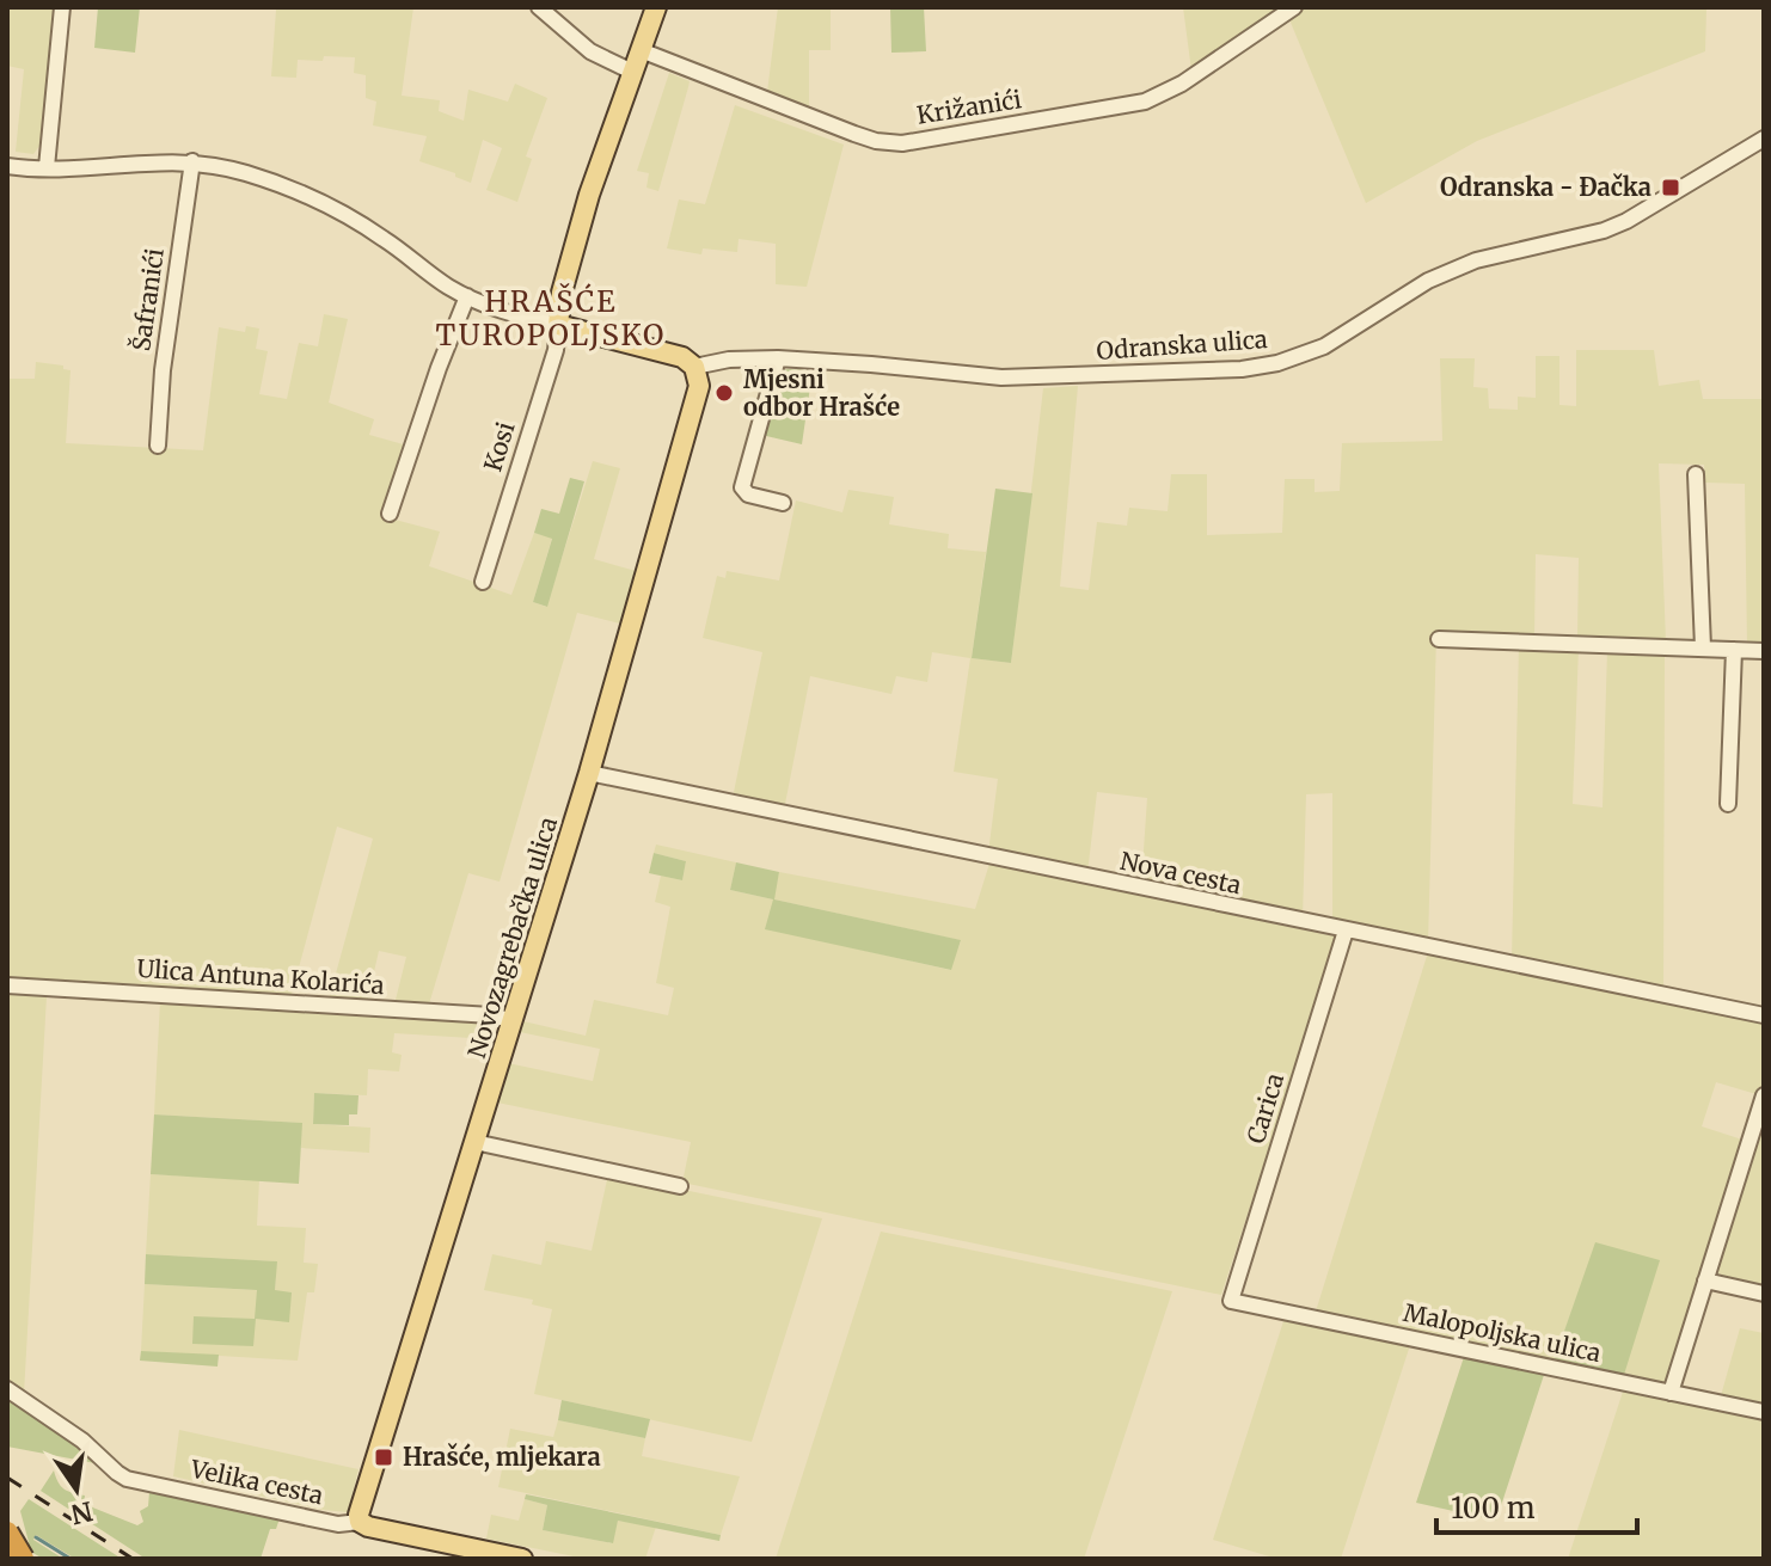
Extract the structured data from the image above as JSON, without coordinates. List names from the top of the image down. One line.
{"streets":{"main road":["Novozagrebačka ulica","Velika cesta"],"street":["Križanići","Šafranići","Odranska ulica","Kosi","Nova cesta","Ulica Antuna Kolarića","Carica","Malopoljska ulica"]},"crossings":[["Odranska ulica","Novozagrebačka ulica"],["Nova cesta","Novozagrebačka ulica"],["Nova cesta","Carica"],["Novozagrebačka ulica","Ulica Antuna Kolarića"],["Novozagrebačka ulica","Velika cesta"],["Carica","Malopoljska ulica"]],"districts":["HRAŠĆE TUROPOLJSKO"],"places":{"transit":["Odranska - Đačka","Hrašće, mljekara"],"other":["Mjesni odbor Hrašće"]},"scale_bar":"100 m","north":"bottom"}
